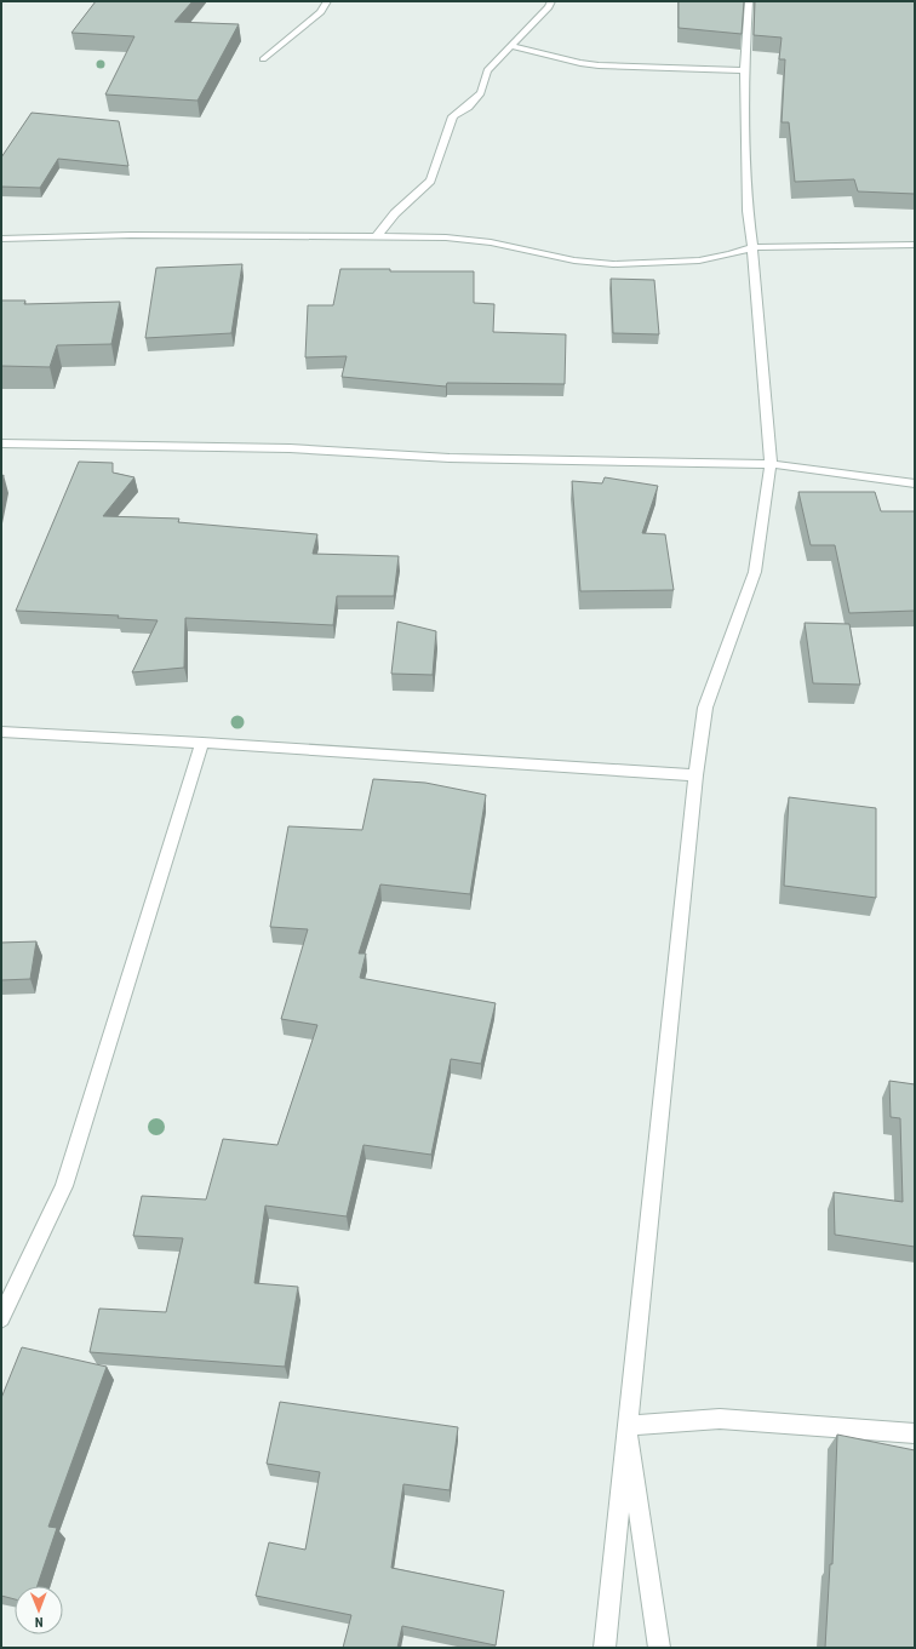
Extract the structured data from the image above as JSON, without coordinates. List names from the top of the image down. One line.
{"north":"bottom"}
